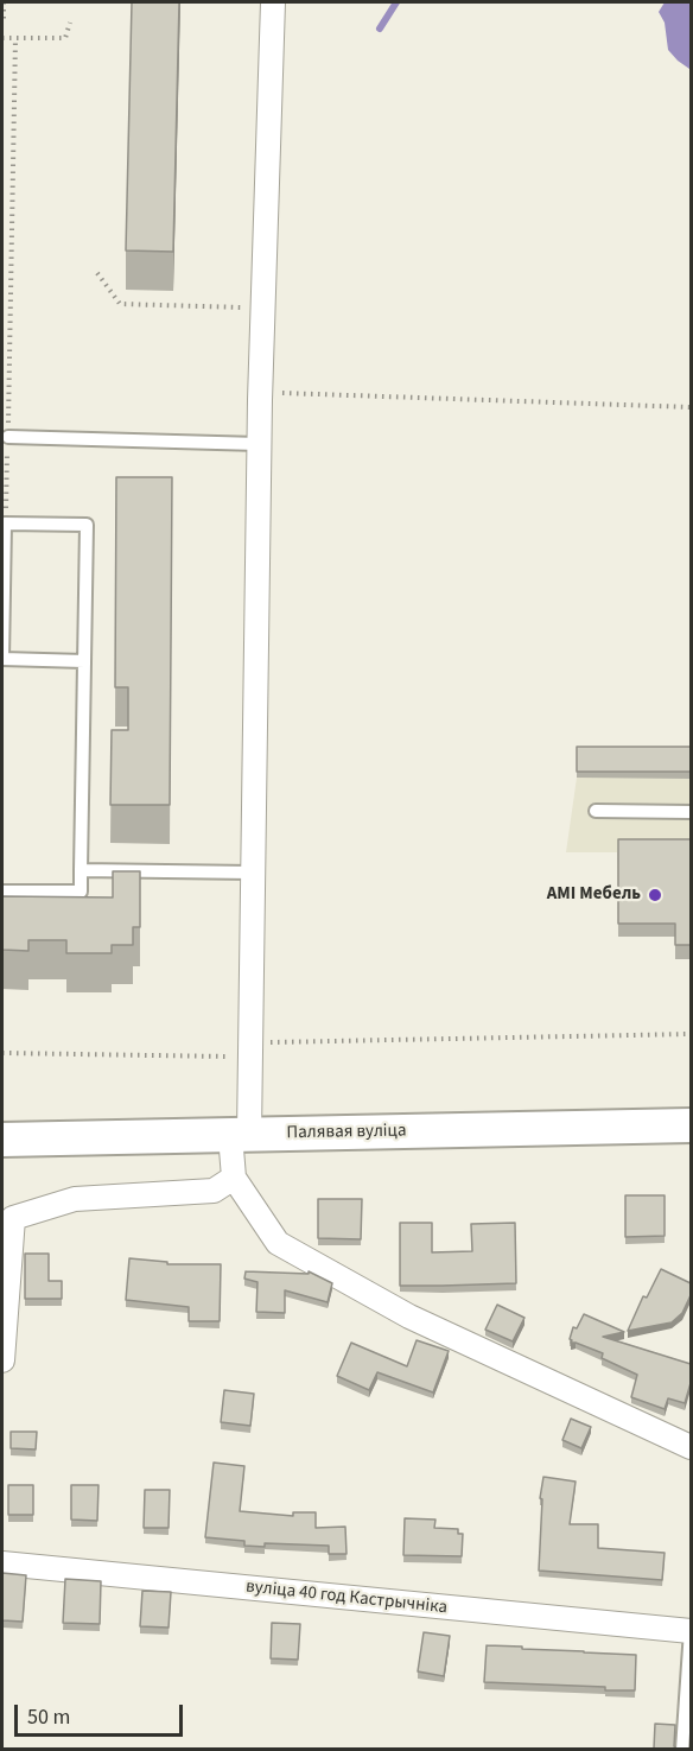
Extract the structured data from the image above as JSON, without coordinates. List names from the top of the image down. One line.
{"streets":{"street":["Палявая вуліца","вуліца 40 год Кастрычніка"]},"places":["AMI Мебель"],"scale_bar":"50 m"}
